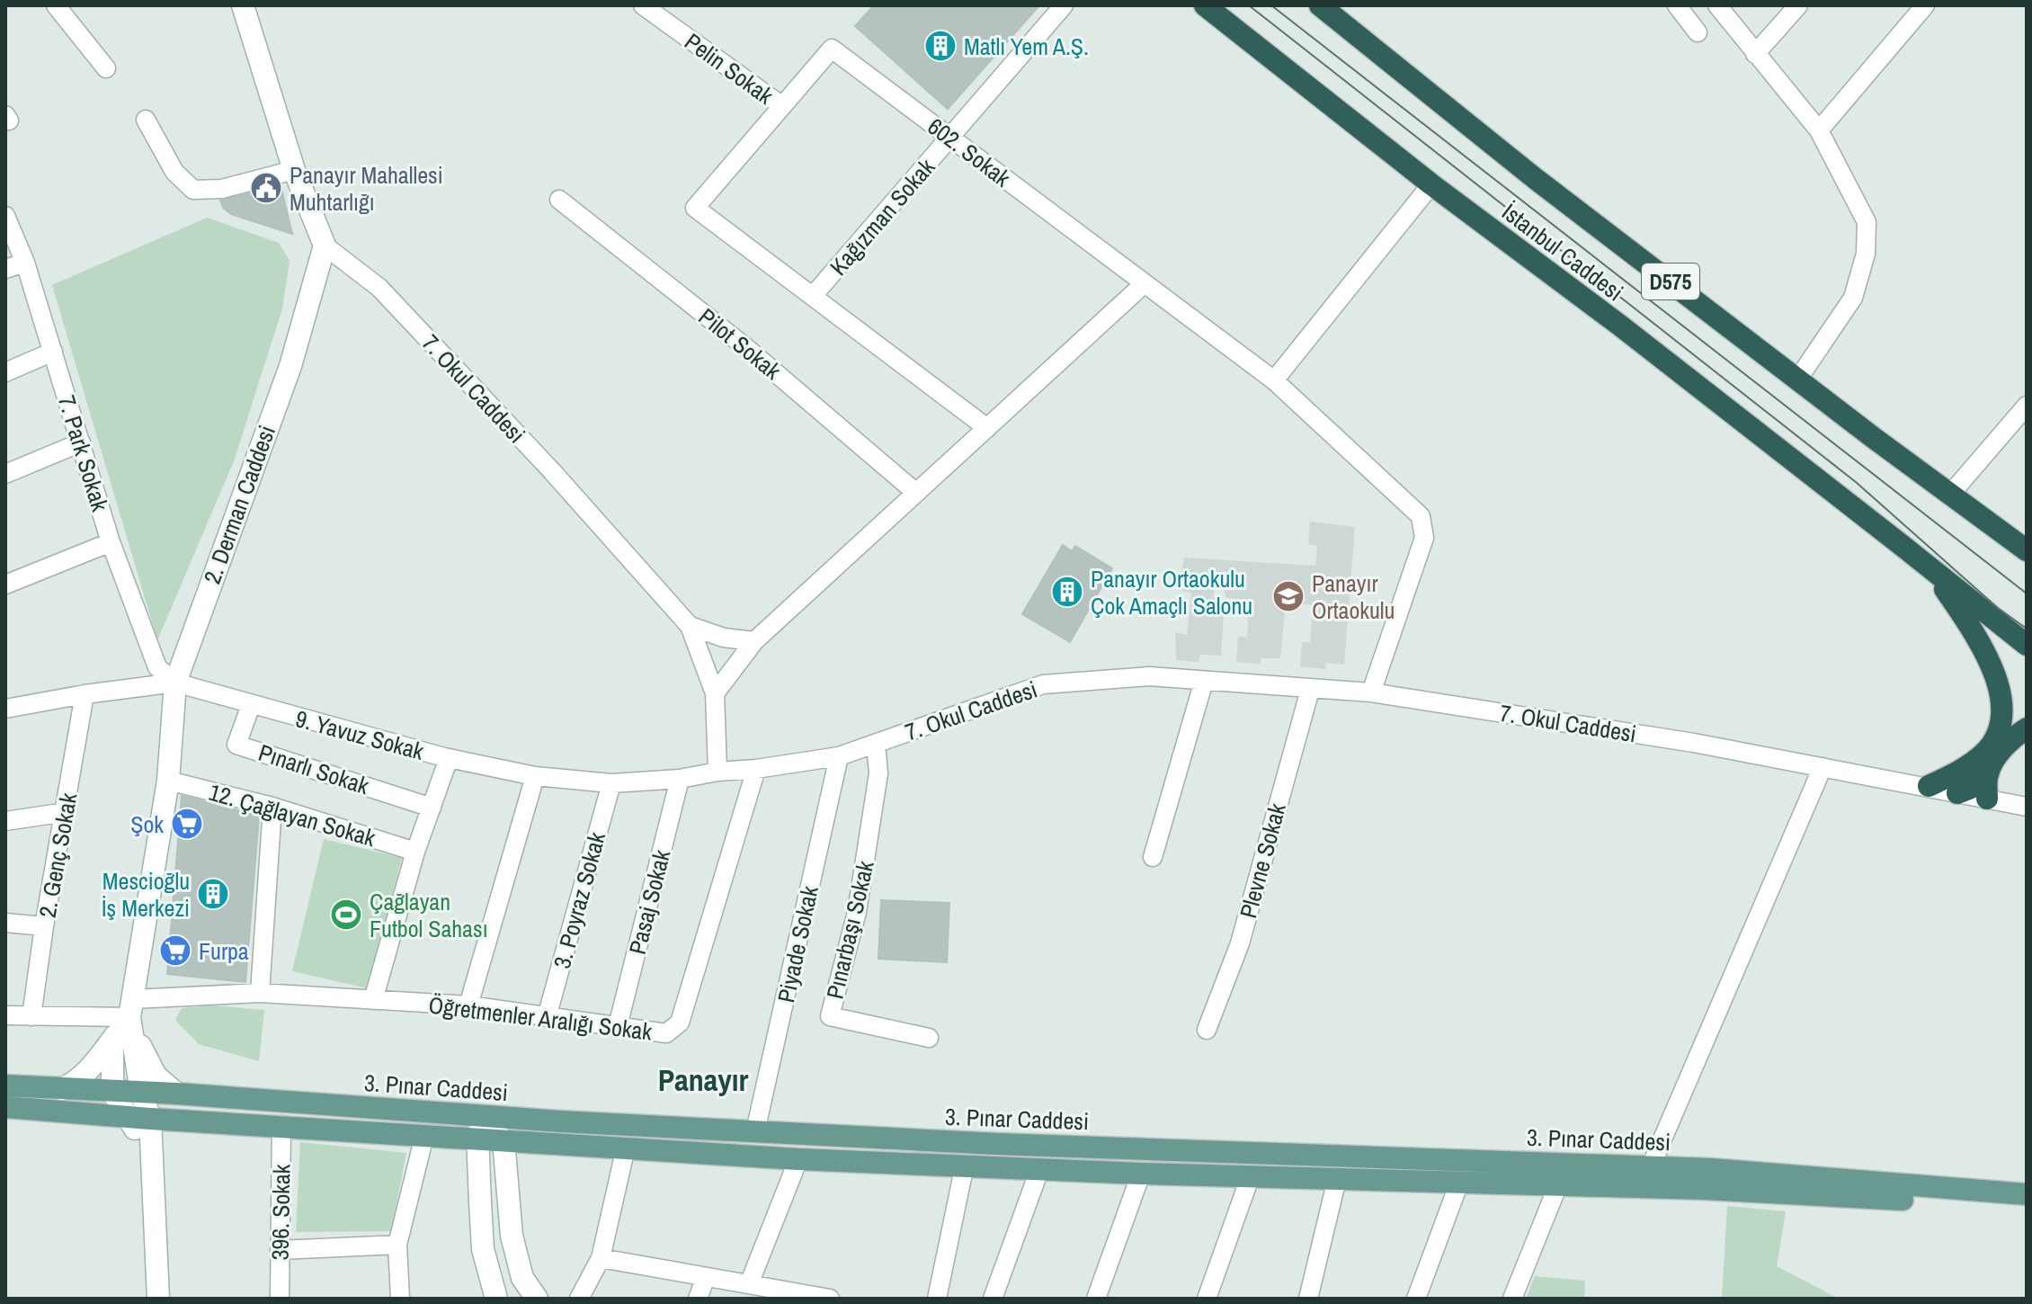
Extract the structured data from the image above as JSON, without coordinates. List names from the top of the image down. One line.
{"streets":{"highway":["İstanbul Caddesi","D575"],"main road":["2. Derman Caddesi","3. Pınar Caddesi"],"street":["Pelin Sokak","602. Sokak","Kağızman Sokak","Pilot Sokak","7. Okul Caddesi","7. Park Sokak","9. Yavuz Sokak","Pınarlı Sokak","12. Çağlayan Sokak","2. Genç Sokak","Plevne Sokak","3. Poyraz Sokak","Pasaj Sokak","Pınarbaşı Sokak","Piyade Sokak","Öğretmenler Aralığı Sokak","396. Sokak"]},"crossings":[["Pelin Sokak","602. Sokak"],["602. Sokak","Kağızman Sokak"],["602. Sokak","7. Okul Caddesi"],["7. Okul Caddesi","2. Derman Caddesi"],["7. Okul Caddesi","9. Yavuz Sokak"],["7. Okul Caddesi","Plevne Sokak"],["7. Okul Caddesi","Pınarbaşı Sokak"],["7. Okul Caddesi","Piyade Sokak"],["7. Okul Caddesi","Öğretmenler Aralığı Sokak"],["7. Park Sokak","2. Derman Caddesi"],["7. Park Sokak","9. Yavuz Sokak"],["2. Derman Caddesi","9. Yavuz Sokak"],["2. Derman Caddesi","12. Çağlayan Sokak"],["2. Derman Caddesi","Öğretmenler Aralığı Sokak"],["9. Yavuz Sokak","Pınarlı Sokak"],["9. Yavuz Sokak","2. Genç Sokak"],["9. Yavuz Sokak","3. Poyraz Sokak"],["9. Yavuz Sokak","Pasaj Sokak"],["2. Genç Sokak","Öğretmenler Aralığı Sokak"],["3. Poyraz Sokak","Öğretmenler Aralığı Sokak"],["Pasaj Sokak","Öğretmenler Aralığı Sokak"],["Piyade Sokak","3. Pınar Caddesi"],["3. Pınar Caddesi","396. Sokak"]],"districts":["Panayır"],"places":{"building":["Matlı Yem A.Ş.","Panayır Ortaokulu Çok Amaçlı Salonu","Mescioğlu İş Merkezi"],"public building":["Panayır Mahallesi Muhtarlığı"],"school or university":["Panayır Ortaokulu"],"supermarket":["Şok","Furpa"],"sports":["Çağlayan Futbol Sahası"]}}
